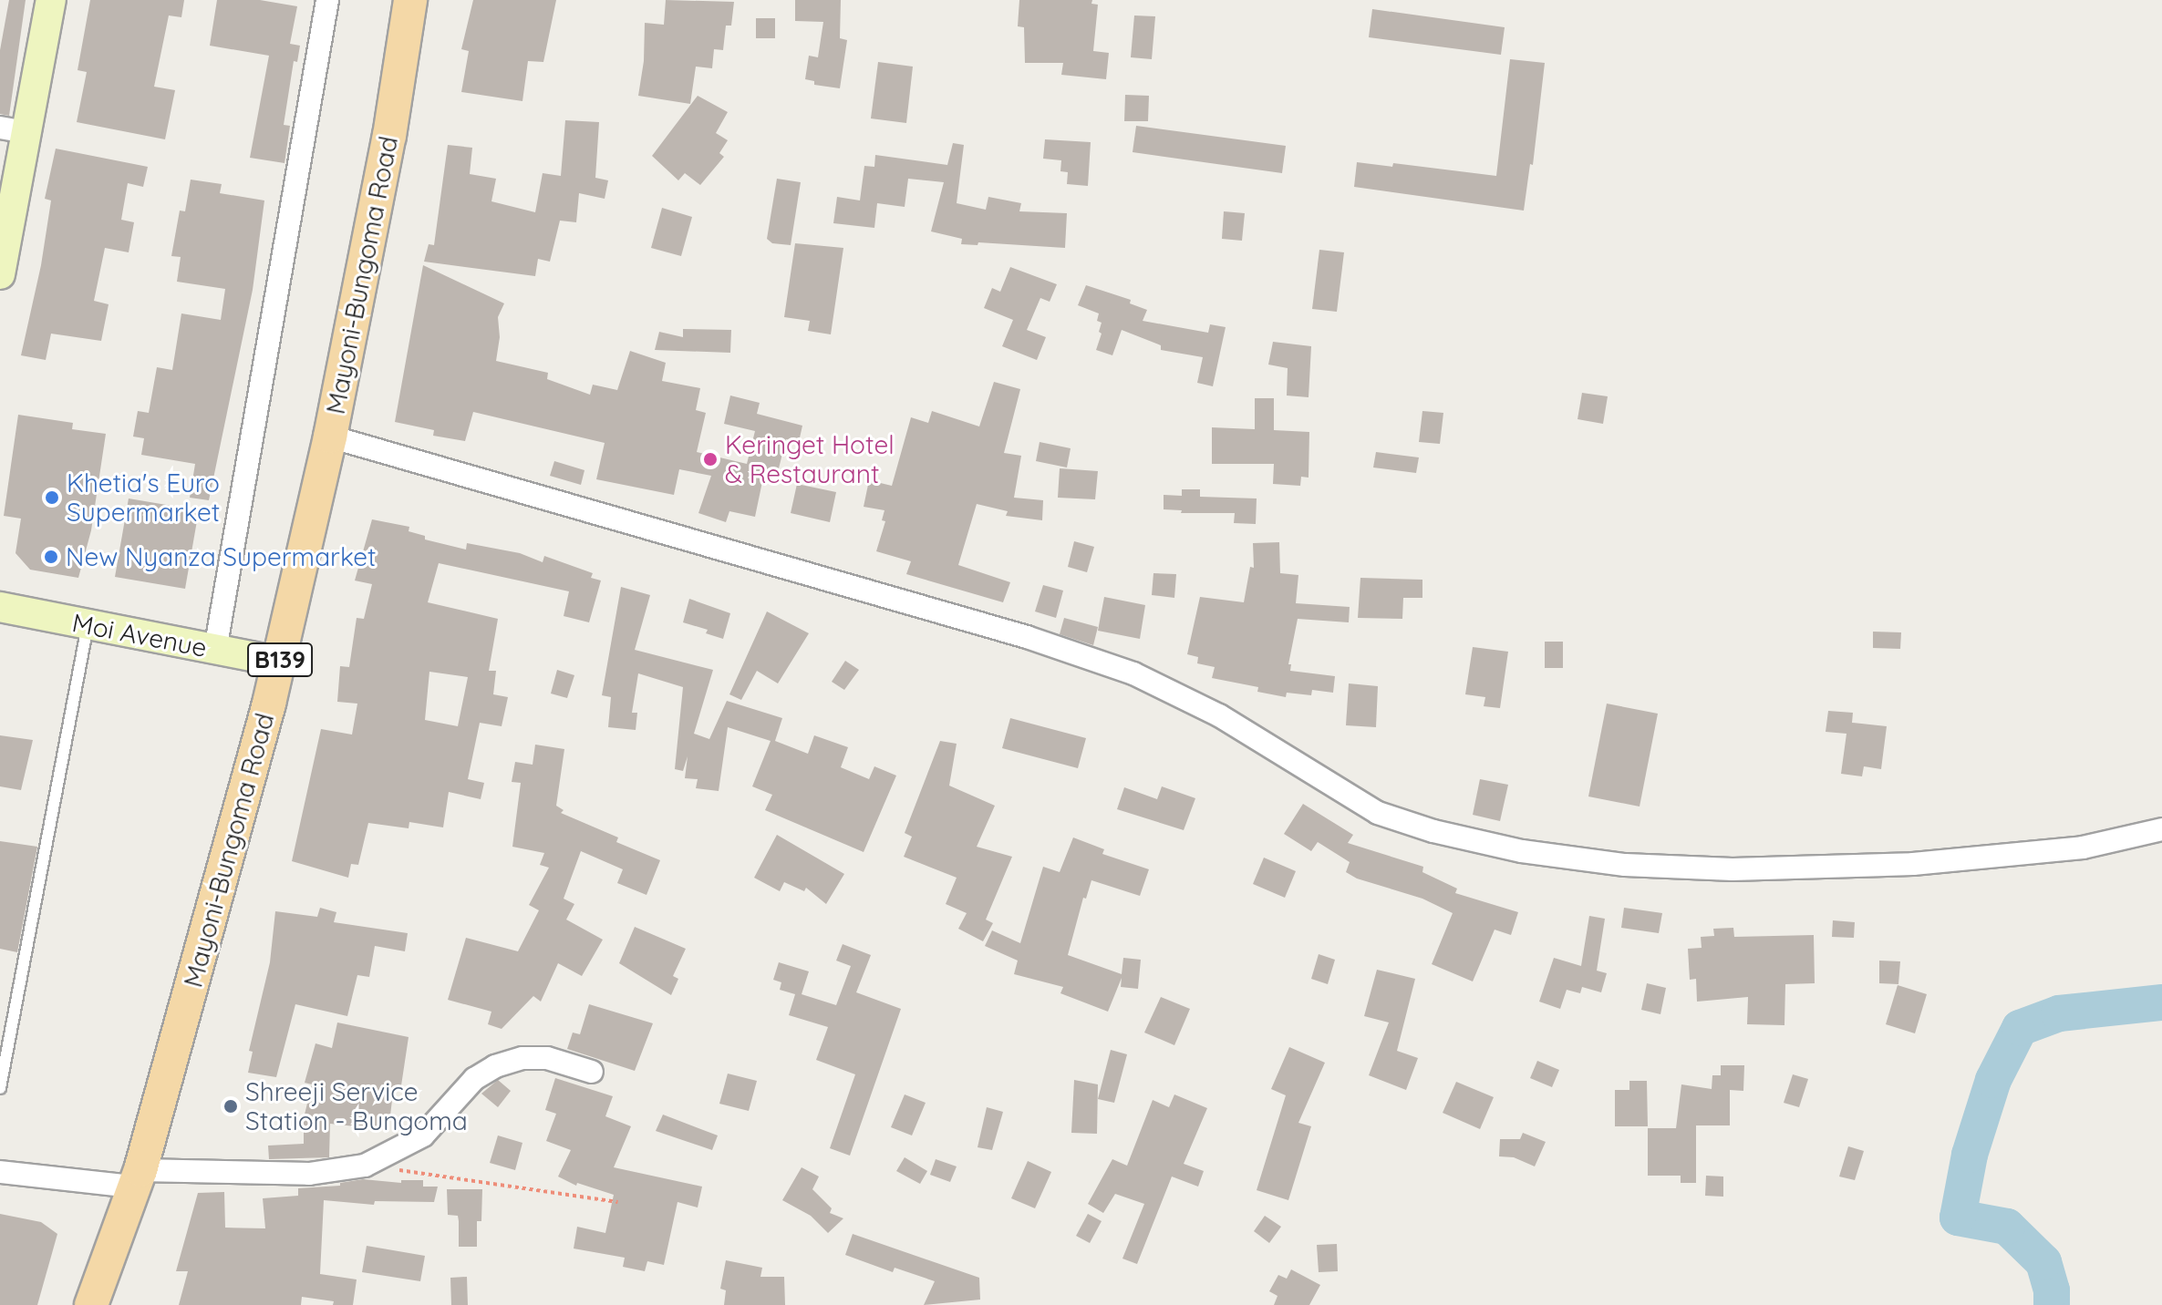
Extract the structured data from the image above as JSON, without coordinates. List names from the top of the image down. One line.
{"streets":{"main road":["Mayoni-Bungoma Road","B139"],"street":["Moi Avenue"]},"crossings":[["Mayoni-Bungoma Road","Moi Avenue"]],"places":["Keringet Hotel & Restaurant","Khetia's Euro Supermarket","New Nyanza Supermarket","Shreeji Service Station - Bungoma"]}
